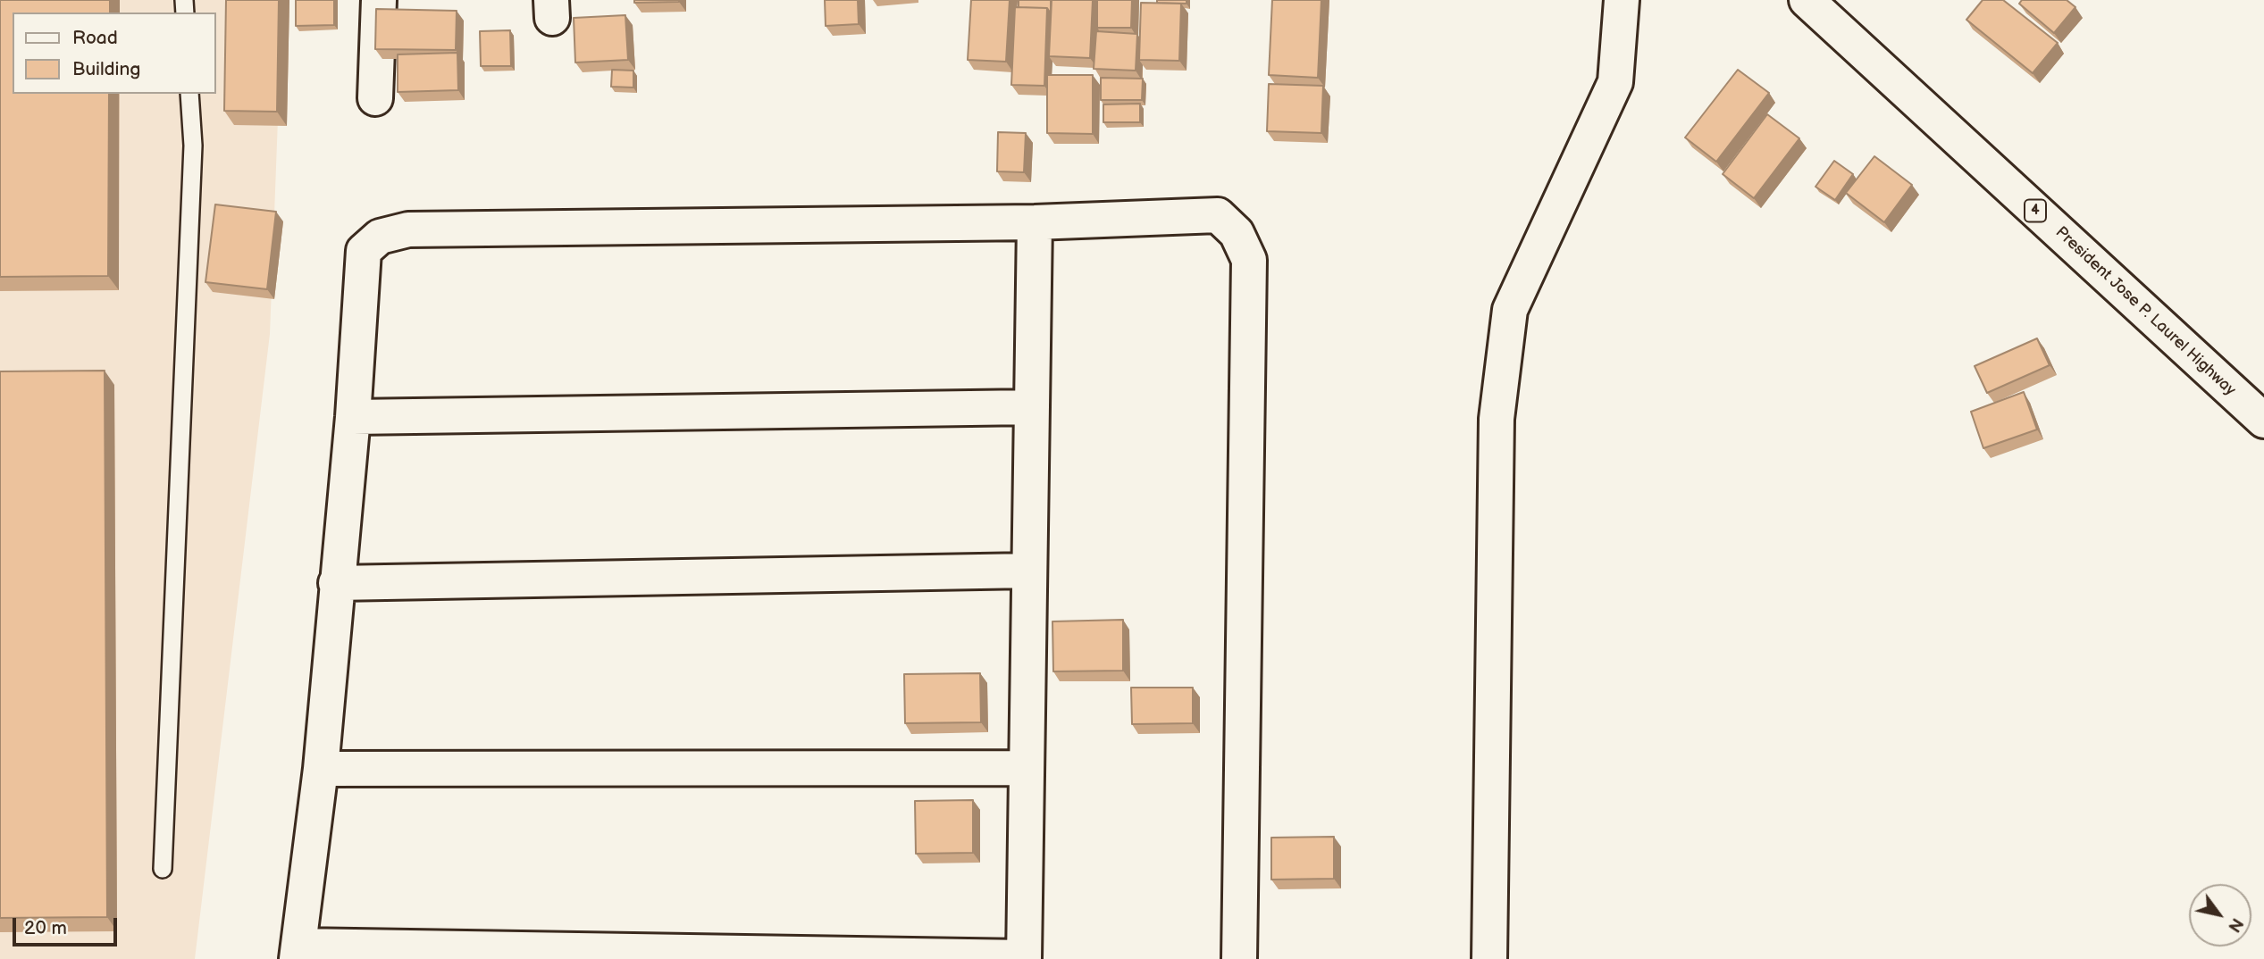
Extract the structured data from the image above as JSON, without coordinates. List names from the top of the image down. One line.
{"streets":{"main road":["4","President Jose P. Laurel Highway"]},"legend":["Road","Building"],"scale_bar":"20 m","north":"bottom right"}
